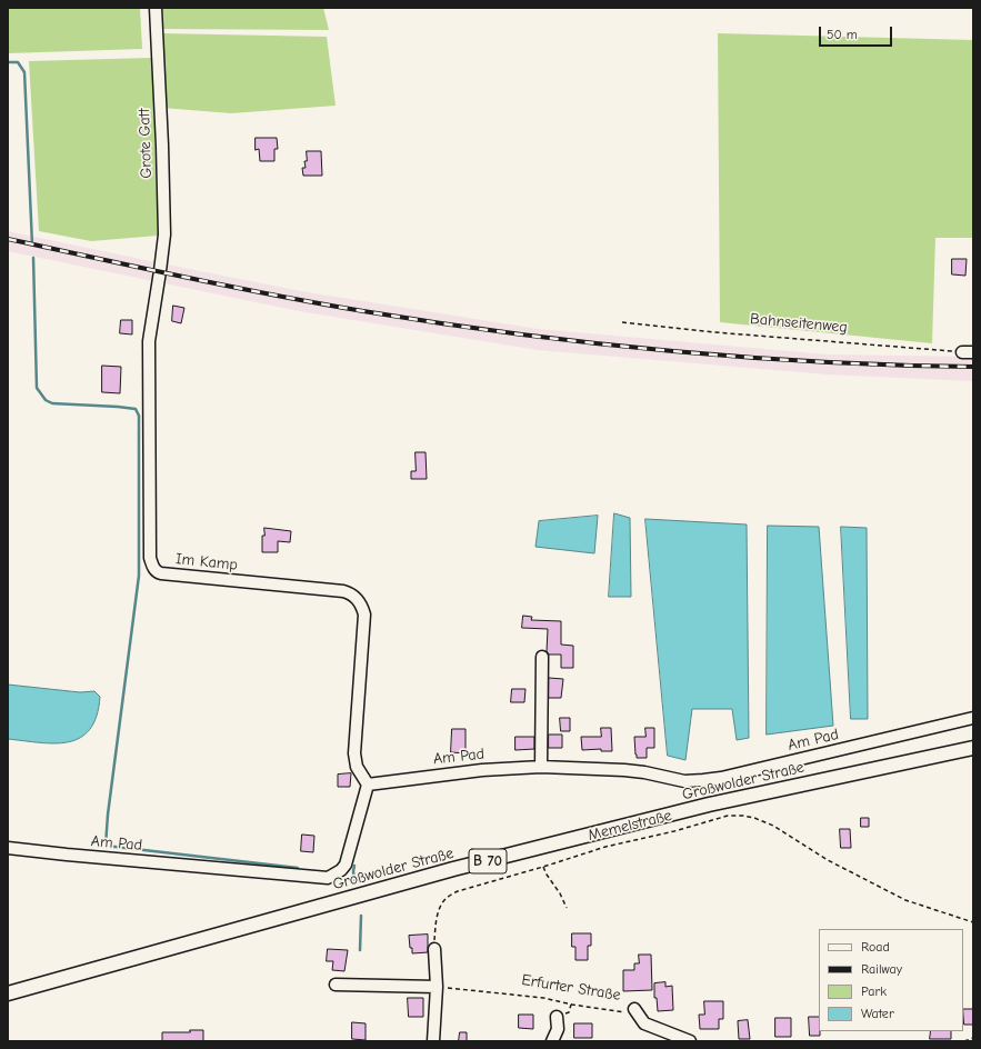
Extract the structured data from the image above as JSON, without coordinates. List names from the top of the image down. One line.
{"streets":{"main road":["Großwolder Straße","B 70"],"street":["Grote Gatt","Im Kamp","Am Pad","Erfurter Straße"],"path":["Bahnseitenweg","Memelstraße"]},"crossings":[["Grote Gatt","Im Kamp"],["Im Kamp","Am Pad"]],"legend":["Road","Railway","Park","Water"],"scale_bar":"50 m"}
